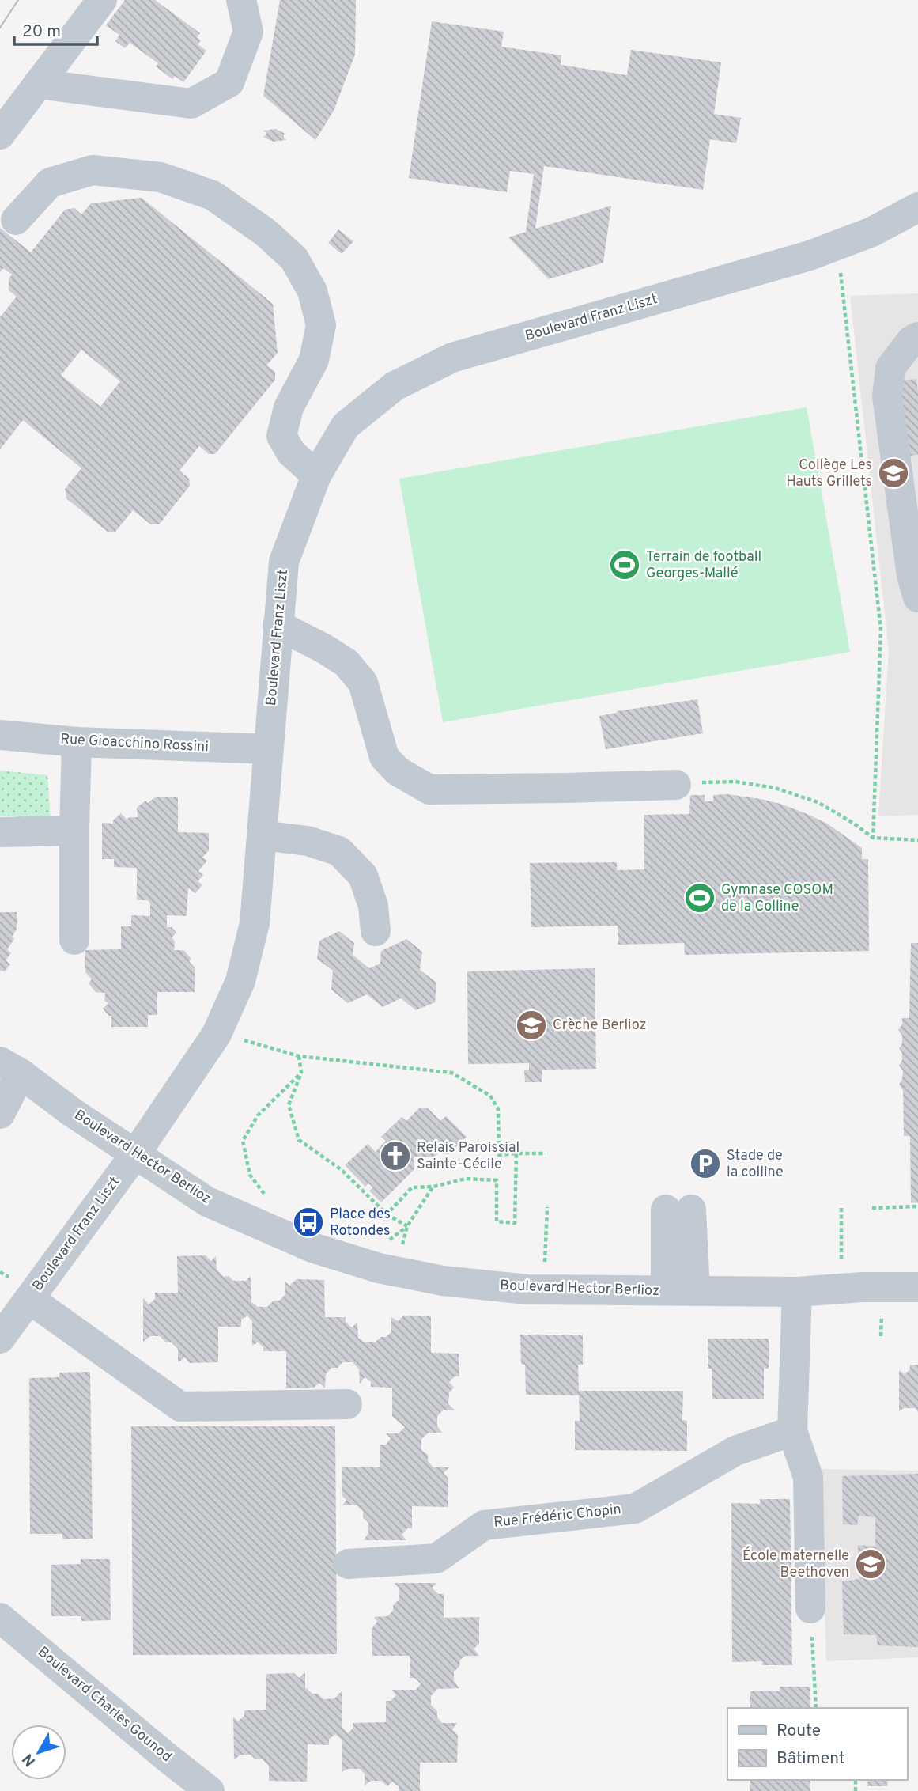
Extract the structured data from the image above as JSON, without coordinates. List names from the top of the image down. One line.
{"streets":{"street":["Boulevard Franz Liszt","Rue Gioacchino Rossini","Boulevard Hector Berlioz","Rue Frédéric Chopin","Boulevard Charles Gounod"]},"crossings":[["Boulevard Franz Liszt","Rue Gioacchino Rossini"],["Boulevard Franz Liszt","Boulevard Hector Berlioz"]],"places":{"school or university":["Collège Les Hauts Grillets","Crèche Berlioz","École maternelle Beethoven"],"sports":["Terrain de football Georges-Mallé","Gymnase COSOM de la Colline"],"church":["Relais Paroissial Sainte-Cécile"],"parking":["Stade de la colline"],"bus stop":["Place des Rotondes"]},"legend":["Route","Bâtiment"],"scale_bar":"20 m","north":"bottom left"}
